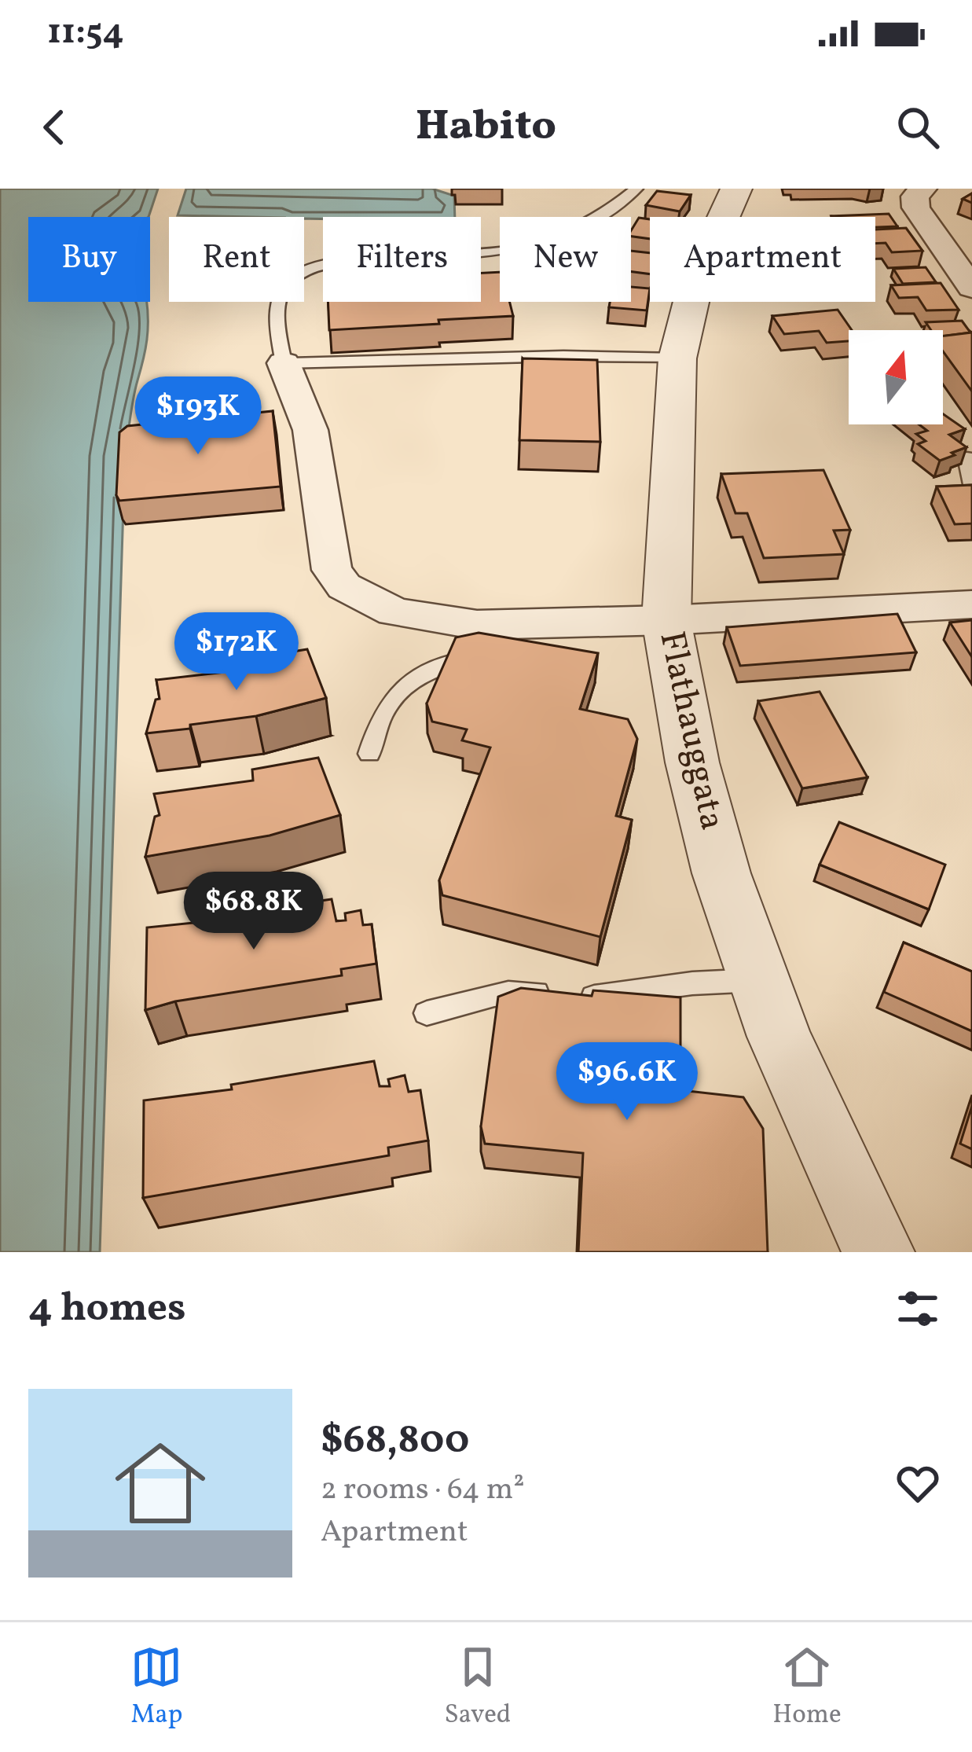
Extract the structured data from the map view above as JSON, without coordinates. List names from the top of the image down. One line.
{"streets":{"street":["Flathauggata"]},"north":"top","page":{"status":"11:54","header":"Habito","chip":["Buy","Rent","Filters","New","Apartment"],"price":["$193K","$172K","$68.8K","$96.6K"],"heading":"4 homes","list":[{"name":"$68,800","note":"2 rooms · 64 m² · Apartment"}],"tabs":["Map","Saved","Home"]}}
